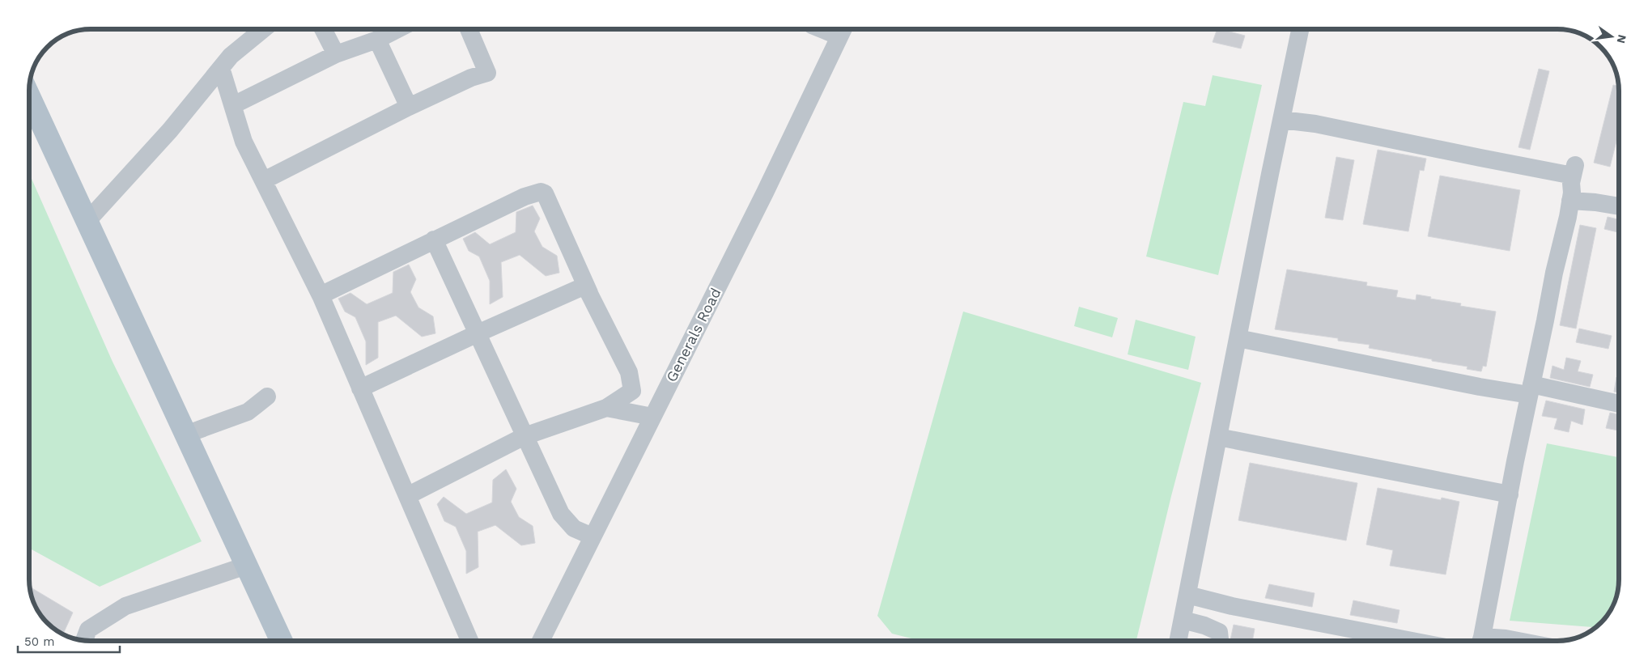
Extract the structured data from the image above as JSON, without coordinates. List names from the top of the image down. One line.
{"streets":{"street":["Generals Road"]},"scale_bar":"50 m","north":"right"}
